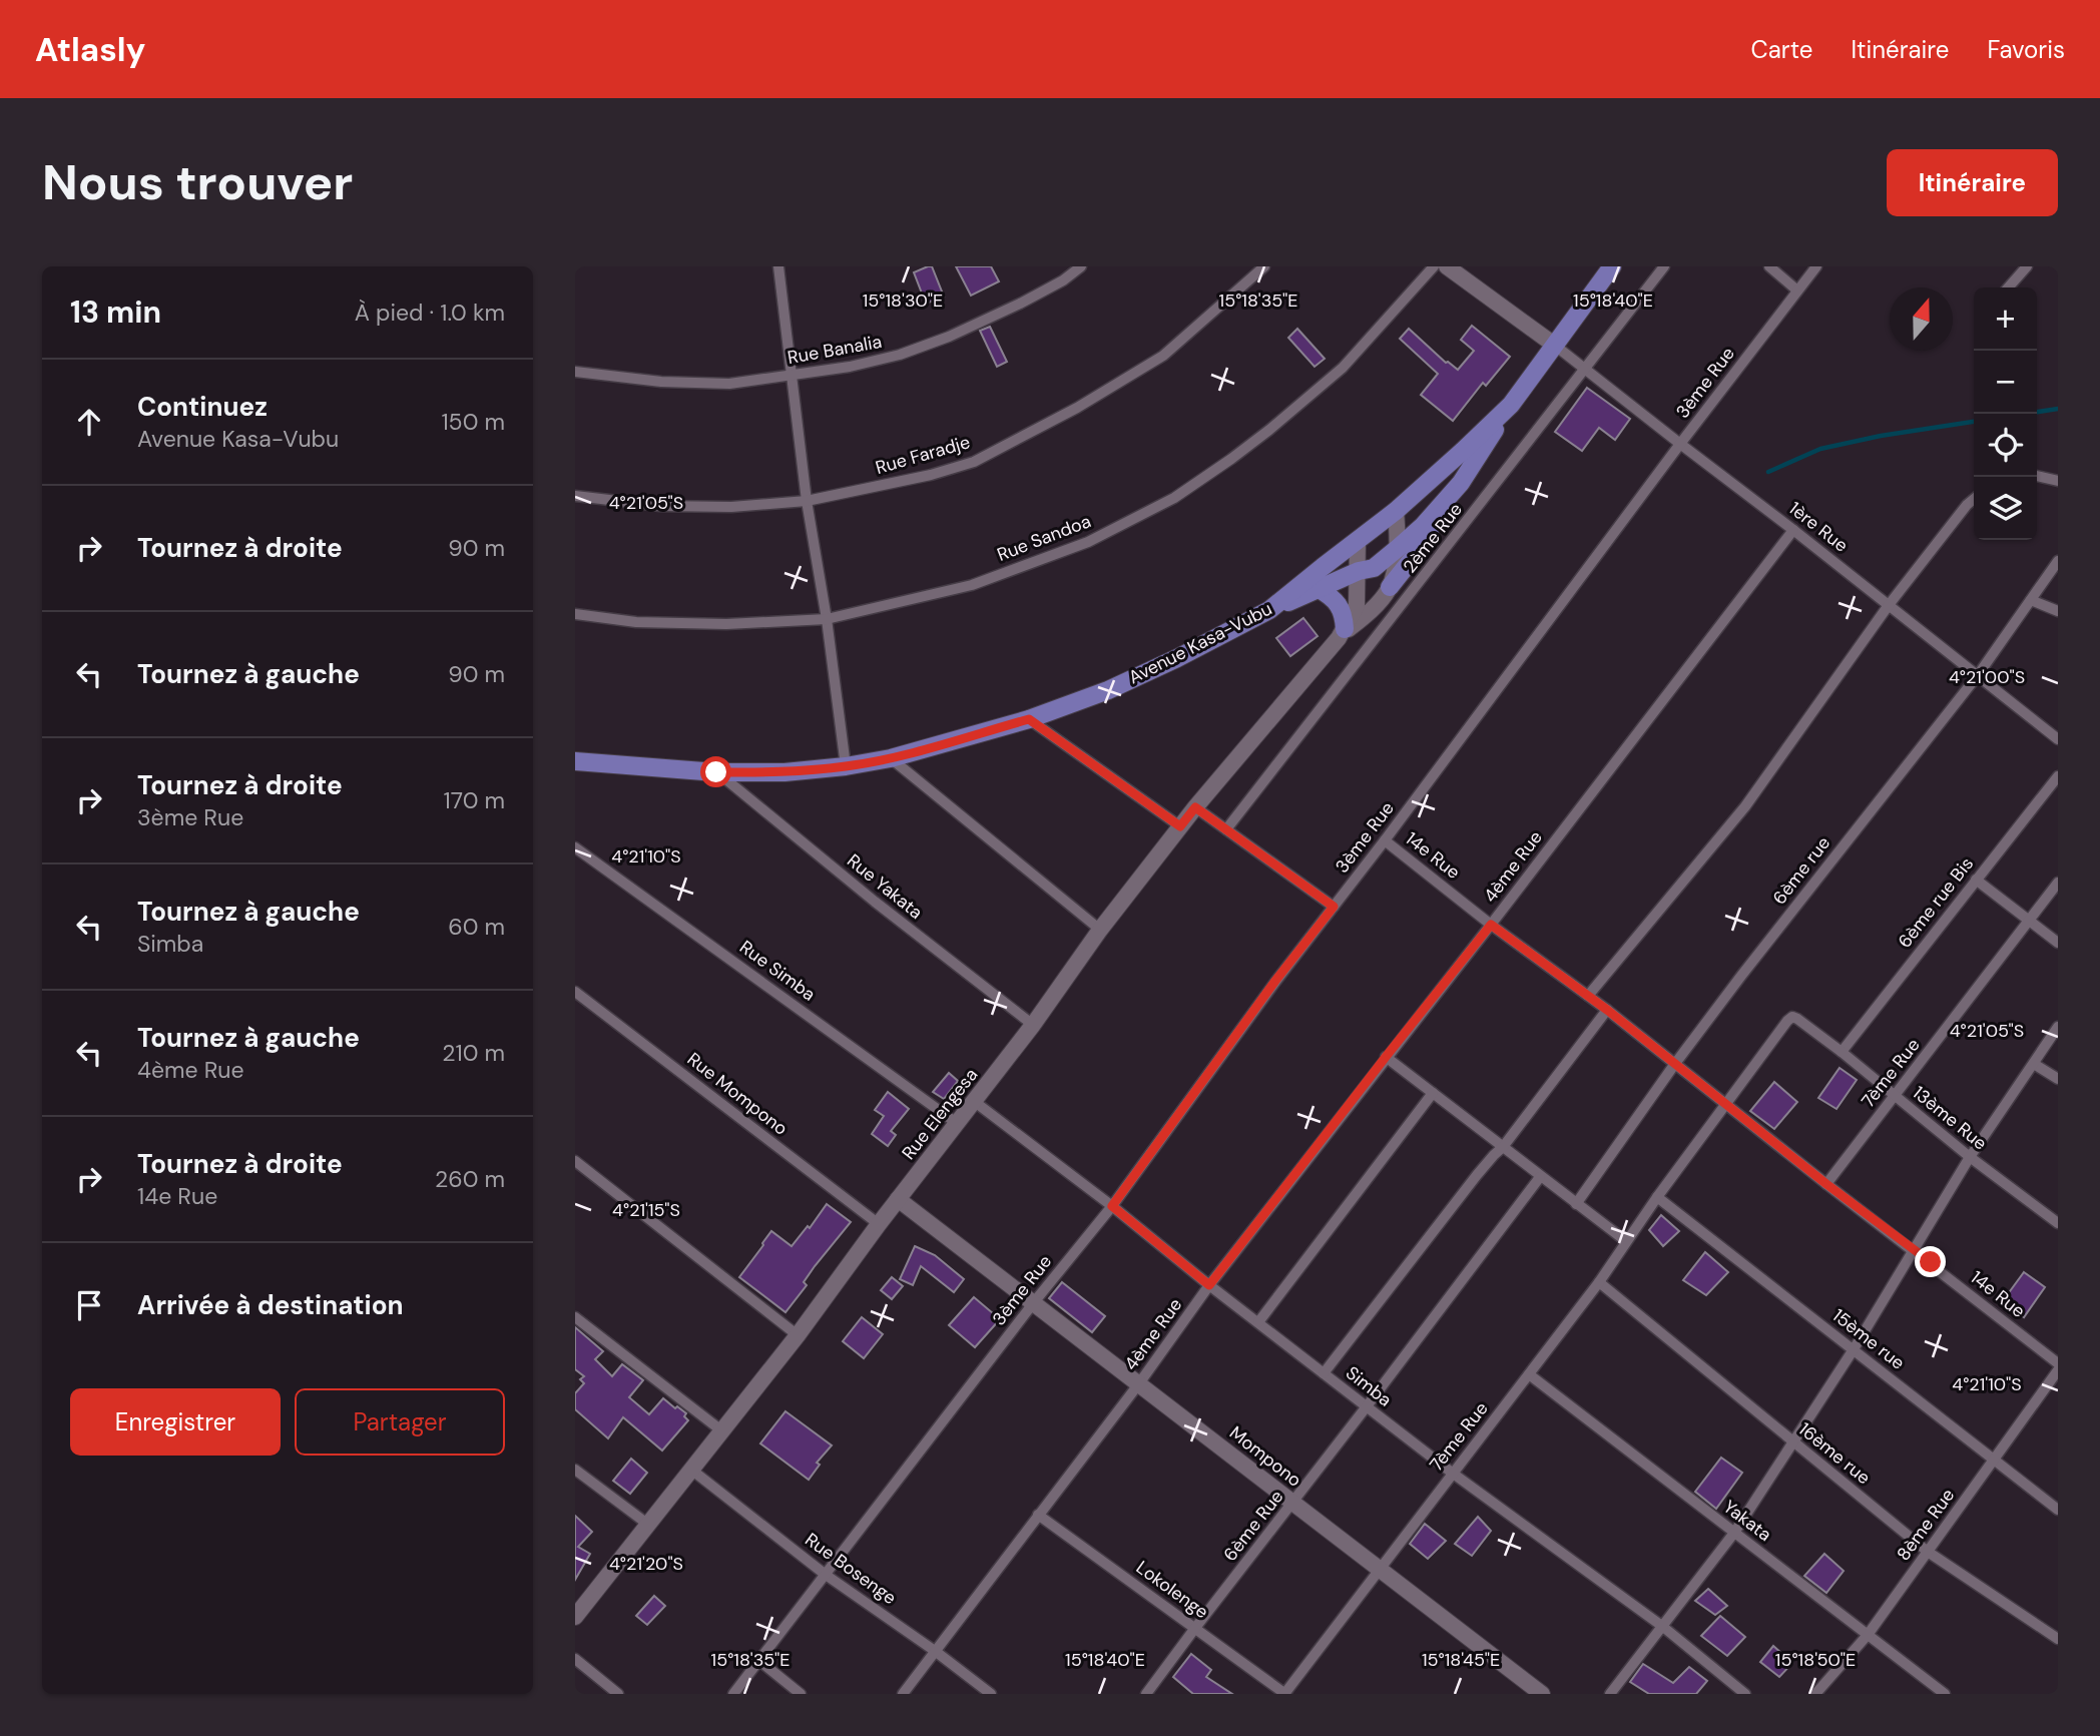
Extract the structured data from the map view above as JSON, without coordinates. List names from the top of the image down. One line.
{"streets":{"main road":["Avenue Kasa-Vubu"],"street":["Rue Banalia","3ème Rue","Rue Faradje","1ère Rue","Rue Sandoa","2ème Rue","14e Rue","4ème Rue","6ème rue","Rue Yakata","6ème rue Bis","Rue Simba","7ème Rue","Rue Mompono","Rue Elengesa","13ème Rue","15ème rue","Simba","16ème rue","Mompono","Yakata","8ème Rue","6ème Rue","Rue Bosenge","Lokolenge"]},"crossings":[["3ème Rue","1ère Rue"],["3ème Rue","14e Rue"],["3ème Rue","Simba"],["3ème Rue","Mompono"],["3ème Rue","Rue Bosenge"],["1ère Rue","2ème Rue"],["1ère Rue","Avenue Kasa-Vubu"],["1ère Rue","4ème Rue"],["1ère Rue","6ème rue"],["Avenue Kasa-Vubu","Rue Yakata"],["14e Rue","4ème Rue"],["14e Rue","6ème rue"],["14e Rue","7ème Rue"],["4ème Rue","Simba"],["4ème Rue","Mompono"],["4ème Rue","Rue Bosenge"],["4ème Rue","Lokolenge"],["Rue Yakata","Rue Elengesa"],["6ème rue Bis","13ème Rue"],["Rue Simba","Rue Elengesa"],["7ème Rue","13ème Rue"],["7ème Rue","15ème rue"],["7ème Rue","Simba"],["7ème Rue","16ème rue"],["7ème Rue","Mompono"],["7ème Rue","Yakata"],["7ème Rue","Lokolenge"],["Rue Mompono","Rue Elengesa"],["Rue Elengesa","Simba"],["Rue Elengesa","Mompono"],["Rue Elengesa","Rue Bosenge"],["15ème rue","8ème Rue"],["Simba","6ème Rue"],["16ème rue","8ème Rue"],["Mompono","6ème Rue"],["Yakata","8ème Rue"],["6ème Rue","Lokolenge"]],"north":"top","page":{"header":"Atlasly","nav":["Carte","Itinéraire","Favoris"],"buttons":["Itinéraire",["Enregistrer","Partager"]],"title":"Nous trouver","heading":["13 min","À pied · 1.0 km"],"map_buttons":["+","−"],"list":[["Continuez","Avenue Kasa-Vubu","150 m"],["Tournez à droite","90 m"],["Tournez à gauche","90 m"],["Tournez à droite","3ème Rue","170 m"],["Tournez à gauche","Simba","60 m"],["Tournez à gauche","4ème Rue","210 m"],["Tournez à droite","14e Rue","260 m"],"Arrivée à destination"]},"coordinates":["15°18'30\"E","15°18'35\"E","15°18'40\"E","4°21'05\"S","4°21'00\"S","4°21'10\"S","4°21'15\"S","4°21'20\"S","15°18'45\"E","15°18'50\"E"]}
